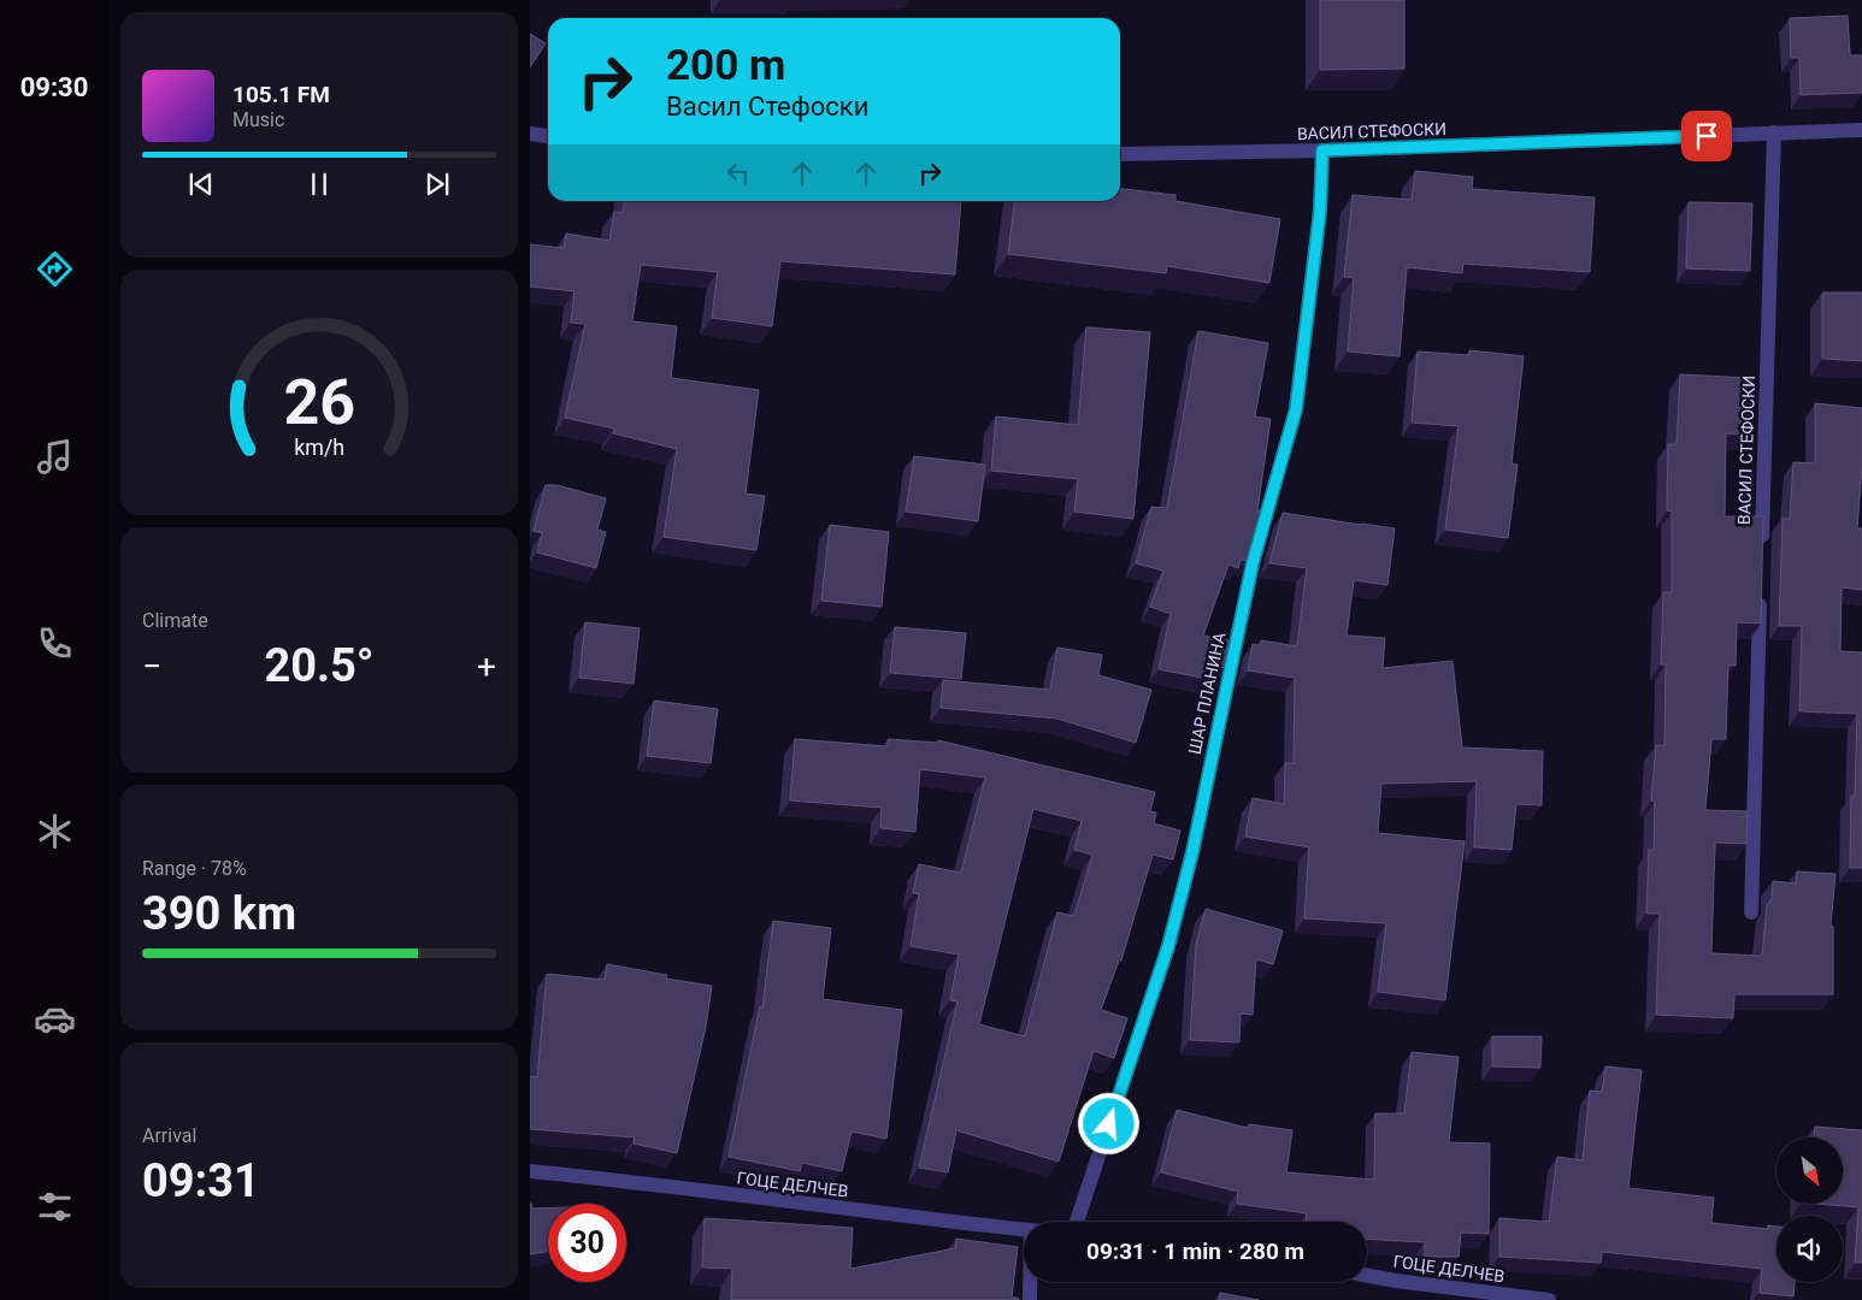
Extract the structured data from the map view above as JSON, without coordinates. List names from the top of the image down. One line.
{"streets":{"street":["ВАСИЛ СТЕФОСКИ","ШАР ПЛАНИНА","ГОЦЕ ДЕЛЧЕВ"]},"crossings":[["ВАСИЛ СТЕФОСКИ","ШАР ПЛАНИНА"]],"north":"bottom right","page":{"tabs":"09:30","turn":["200 m","Васил Стефоски"],"song":["105.1 FM","Music"],"tile":["Climate",["Range · 78%","390 km"],["Arrival","09:31"]],"heat":["−","20.5°","+"],"limit":"30","trip":"09:31 · 1 min · 280 m","gauge":["26","km/h"]}}
